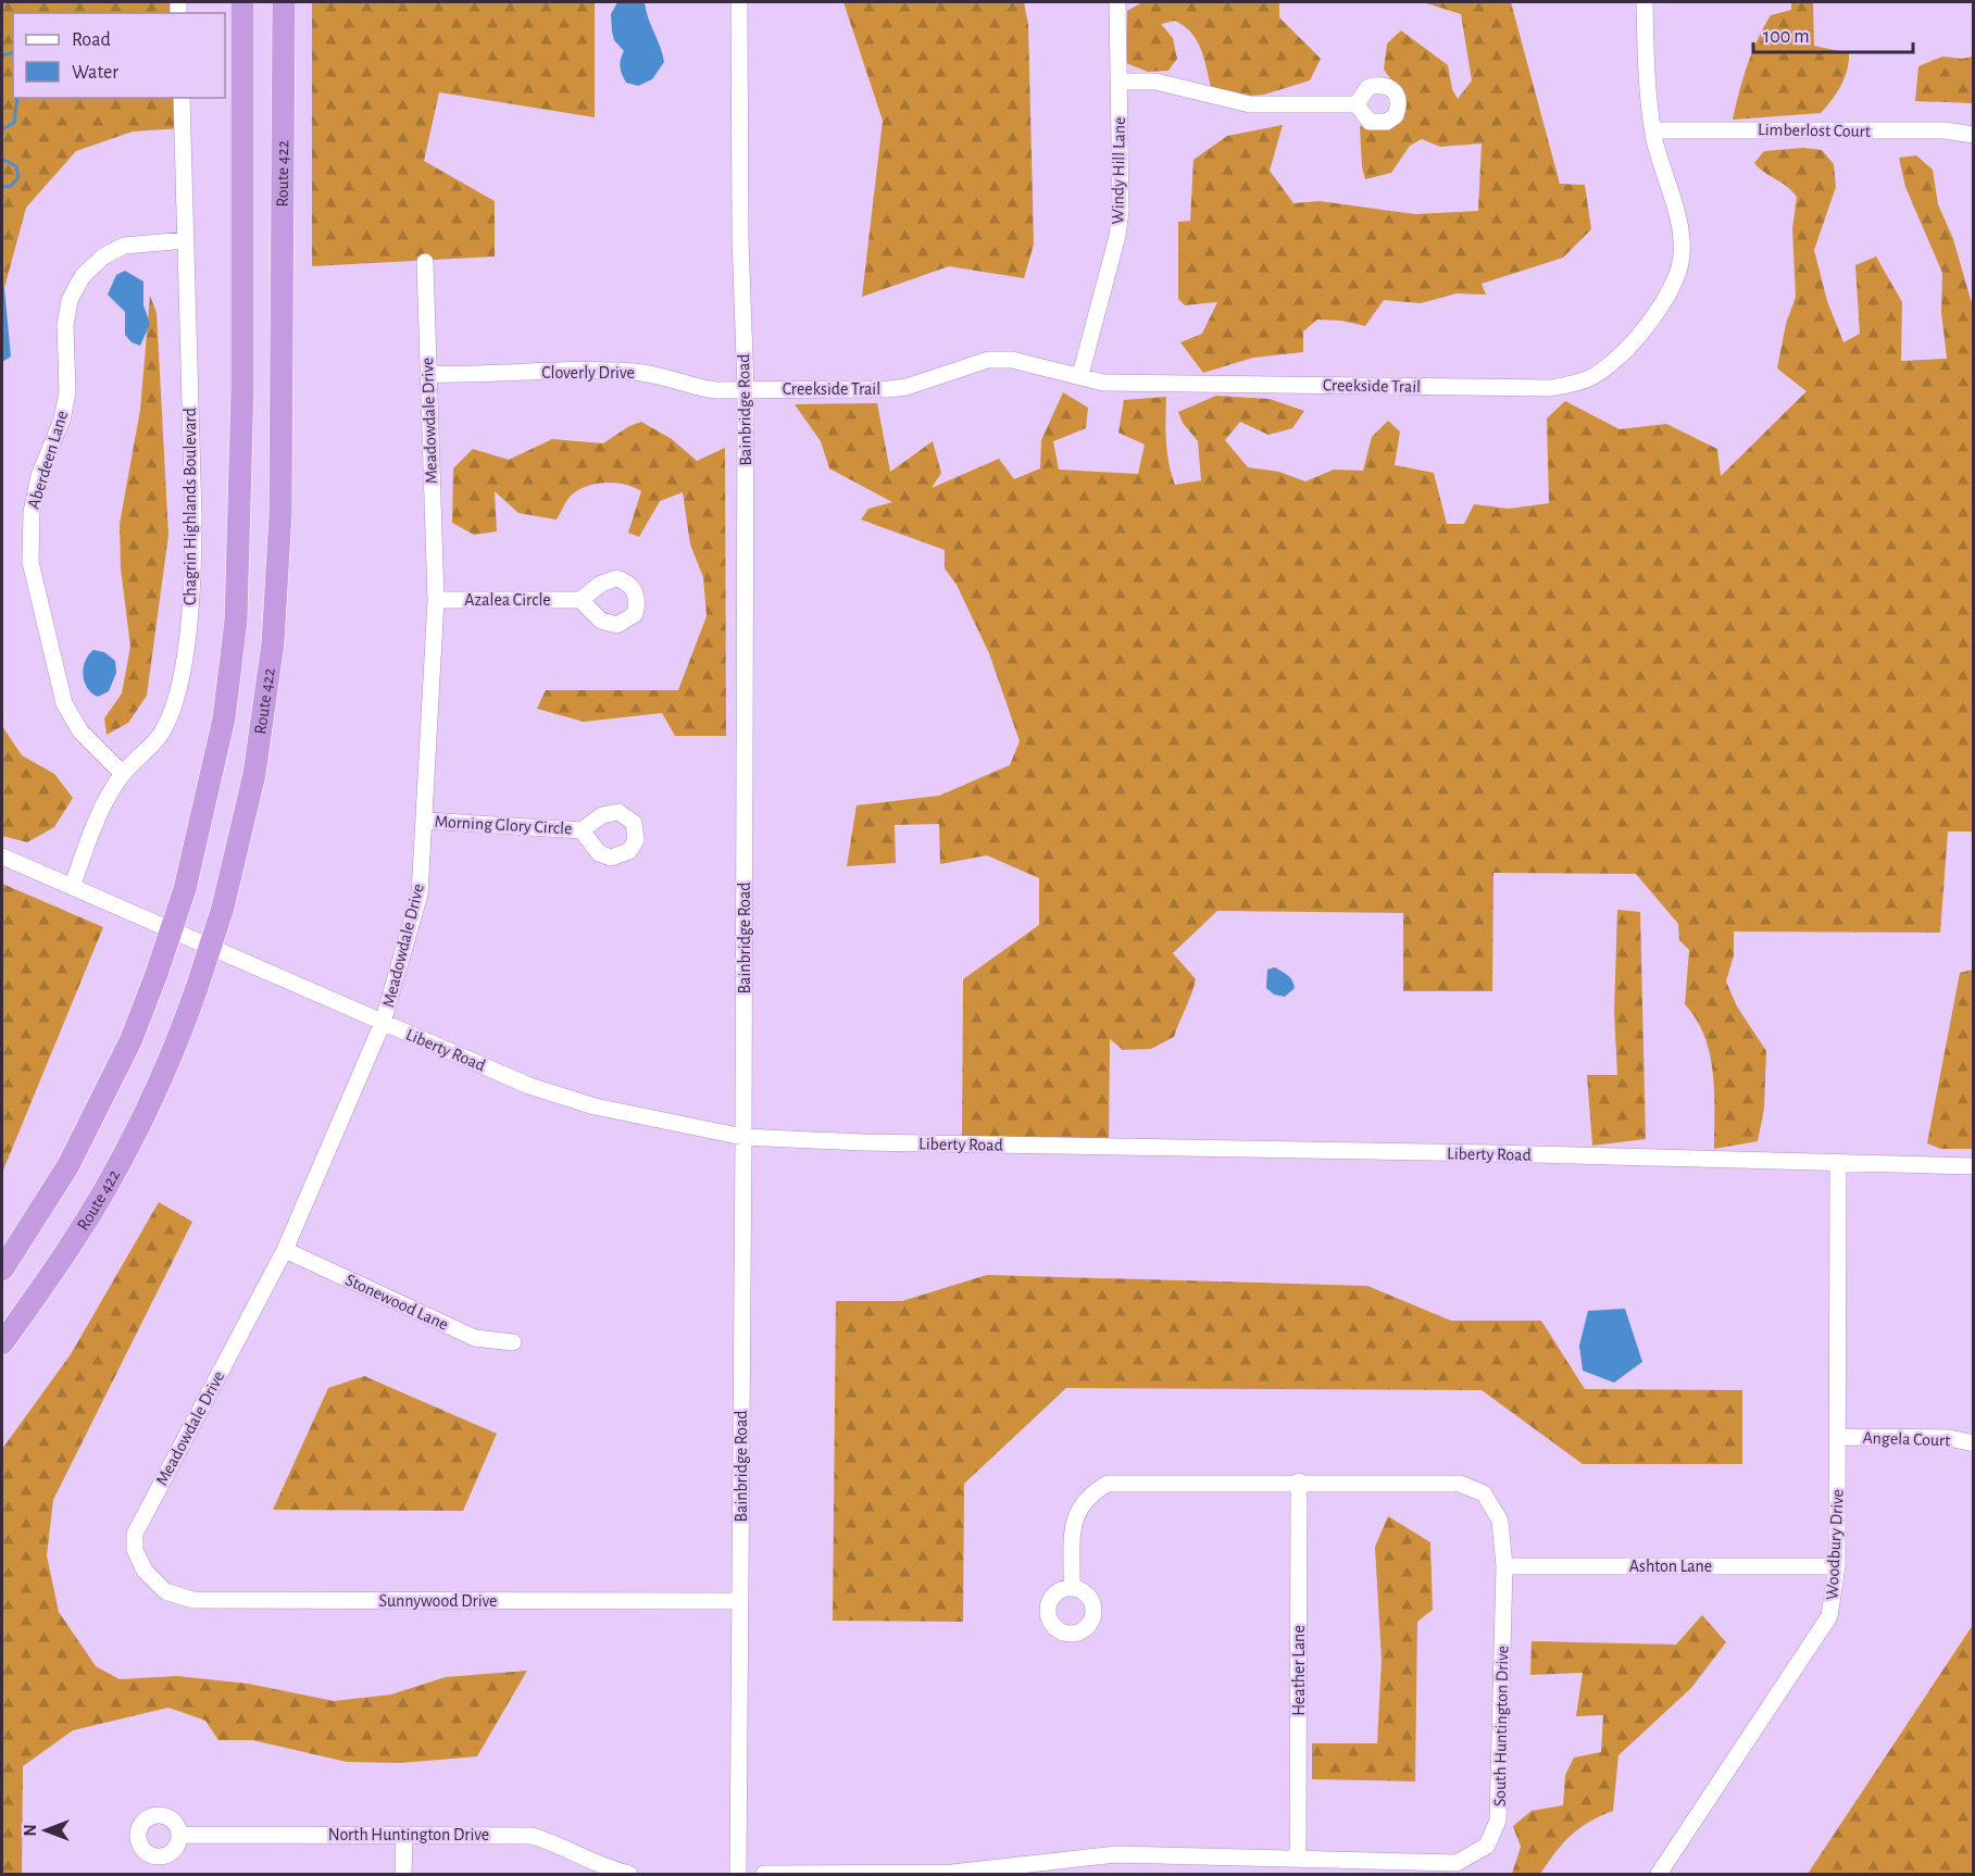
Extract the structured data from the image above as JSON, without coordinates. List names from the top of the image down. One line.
{"streets":{"highway":["Route 422"],"street":["Limberlost Court","Windy Hill Lane","Cloverly Drive","Creekside Trail","Bainbridge Road","Meadowdale Drive","Aberdeen Lane","Chagrin Highlands Boulevard","Azalea Circle","Morning Glory Circle","Liberty Road","Stonewood Lane","Angela Court","Woodbury Drive","Ashton Lane","Sunnywood Drive","Heather Lane","South Huntington Drive","North Huntington Drive"]},"crossings":[["Limberlost Court","Creekside Trail"],["Windy Hill Lane","Creekside Trail"],["Cloverly Drive","Creekside Trail"],["Cloverly Drive","Bainbridge Road"],["Cloverly Drive","Meadowdale Drive"],["Creekside Trail","Bainbridge Road"],["Bainbridge Road","Liberty Road"],["Bainbridge Road","Sunnywood Drive"],["Meadowdale Drive","Azalea Circle"],["Meadowdale Drive","Morning Glory Circle"],["Meadowdale Drive","Liberty Road"],["Meadowdale Drive","Stonewood Lane"],["Meadowdale Drive","Sunnywood Drive"],["Aberdeen Lane","Chagrin Highlands Boulevard"],["Chagrin Highlands Boulevard","Liberty Road"],["Liberty Road","Woodbury Drive"],["Angela Court","Woodbury Drive"],["Woodbury Drive","Ashton Lane"],["Ashton Lane","South Huntington Drive"],["Heather Lane","South Huntington Drive"]],"legend":["Road","Water"],"scale_bar":"100 m","north":"left"}
